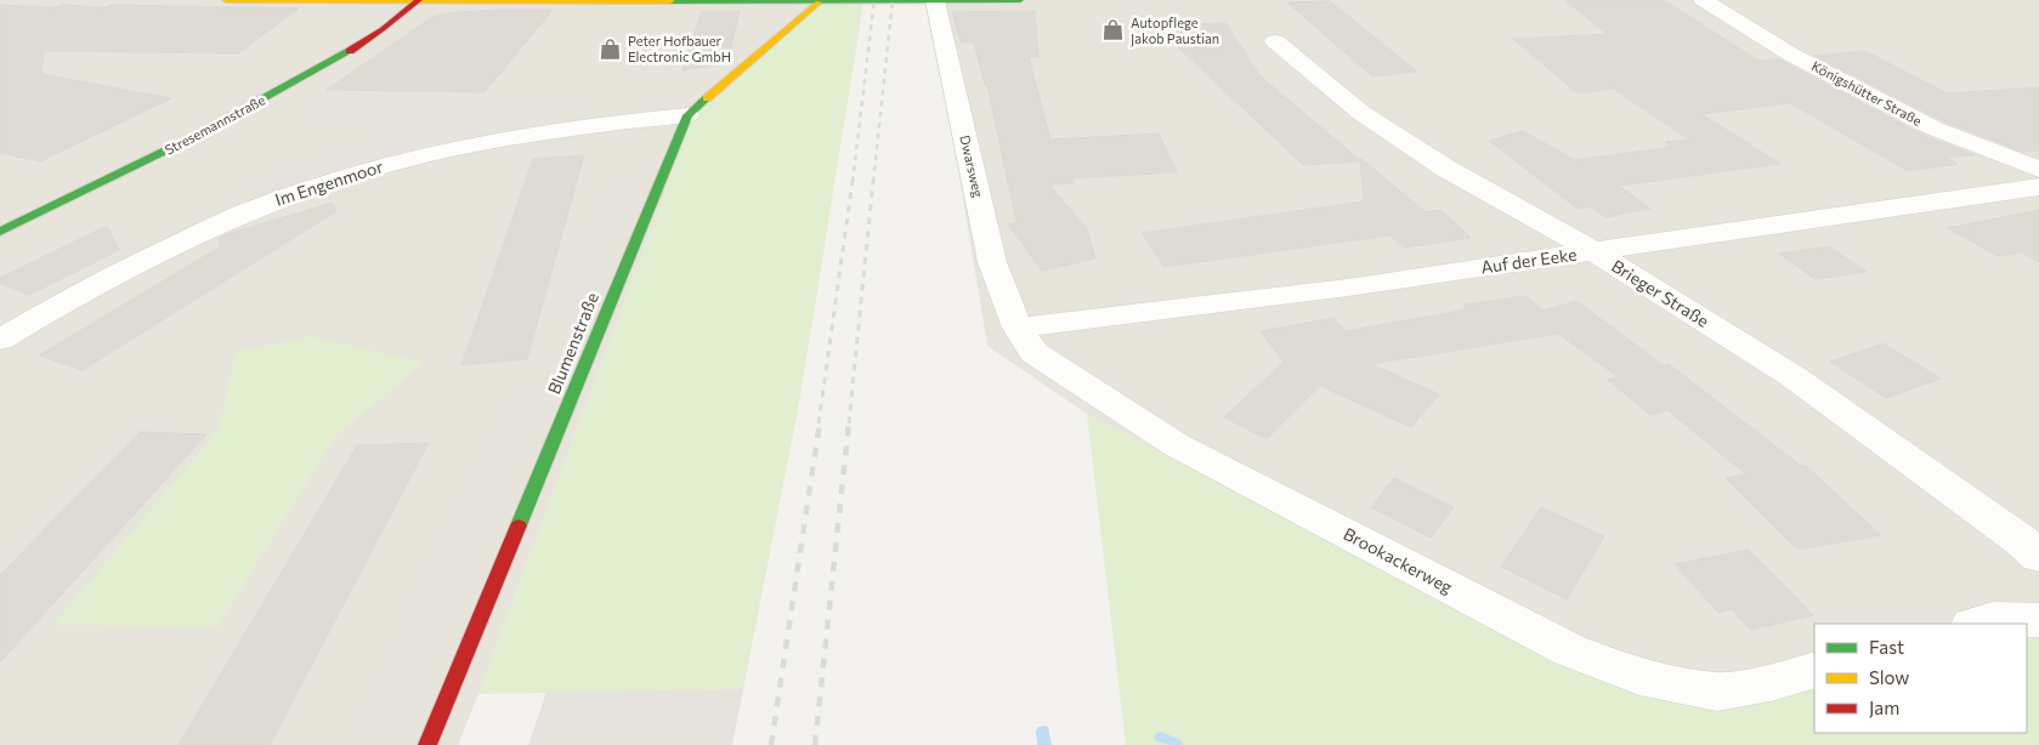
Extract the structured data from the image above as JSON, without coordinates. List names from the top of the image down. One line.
{"streets":{"street":["Königshütter Straße","Stresemannstraße","Dwarsweg","Im Engenmoor","Auf der Eeke","Brieger Straße","Blumenstraße","Brookackerweg"]},"crossings":[["Dwarsweg","Auf der Eeke"],["Dwarsweg","Brookackerweg"],["Im Engenmoor","Blumenstraße"],["Auf der Eeke","Brieger Straße"],["Auf der Eeke","Brookackerweg"]],"places":{"shop":["Autopflege Jakob Paustian","Peter Hofbauer Electronic GmbH"]},"legend":["Fast","Slow","Jam"]}
